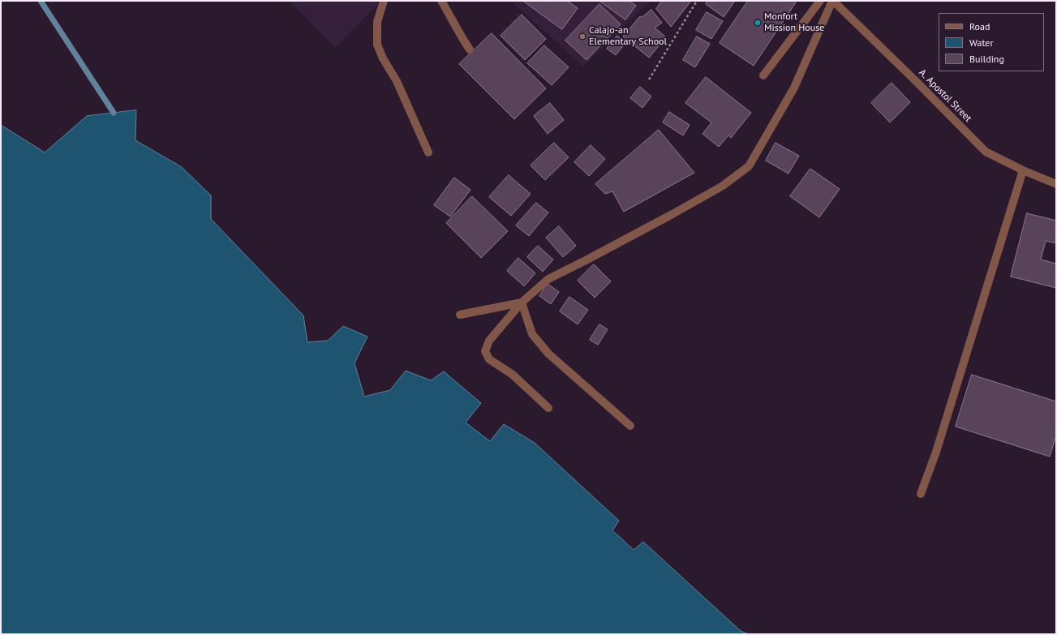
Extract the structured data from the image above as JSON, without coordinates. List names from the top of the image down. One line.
{"streets":{"street":["A. Apostol Street"]},"places":["Monfort Mission House","Calajo-an Elementary School"],"legend":["Road","Water","Building"]}
